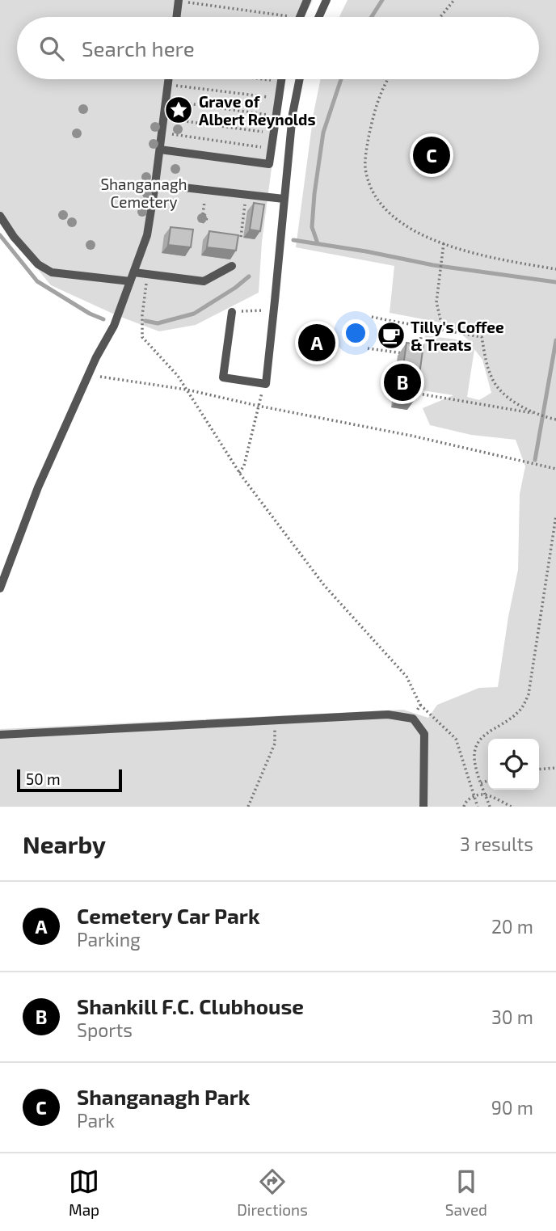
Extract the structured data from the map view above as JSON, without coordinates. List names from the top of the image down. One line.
{"parks":["Shanganagh Cemetery"],"places":{"place":["Grave of Albert Reynolds"],"cafe":["Tilly's Coffee & Treats"]},"scale_bar":"50 m","page":{"search":"Search here","pins":["C","A","B"],"scale":"50 m","heading":["Nearby","3 results"],"list":[{"mark":"A","name":"Cemetery Car Park","note":"Parking","value":"20 m"},{"mark":"B","name":"Shankill F.C. Clubhouse","note":"Sports","value":"30 m"},{"mark":"C","name":"Shanganagh Park","note":"Park","value":"90 m"}],"nav":["Map","Directions","Saved"]}}
